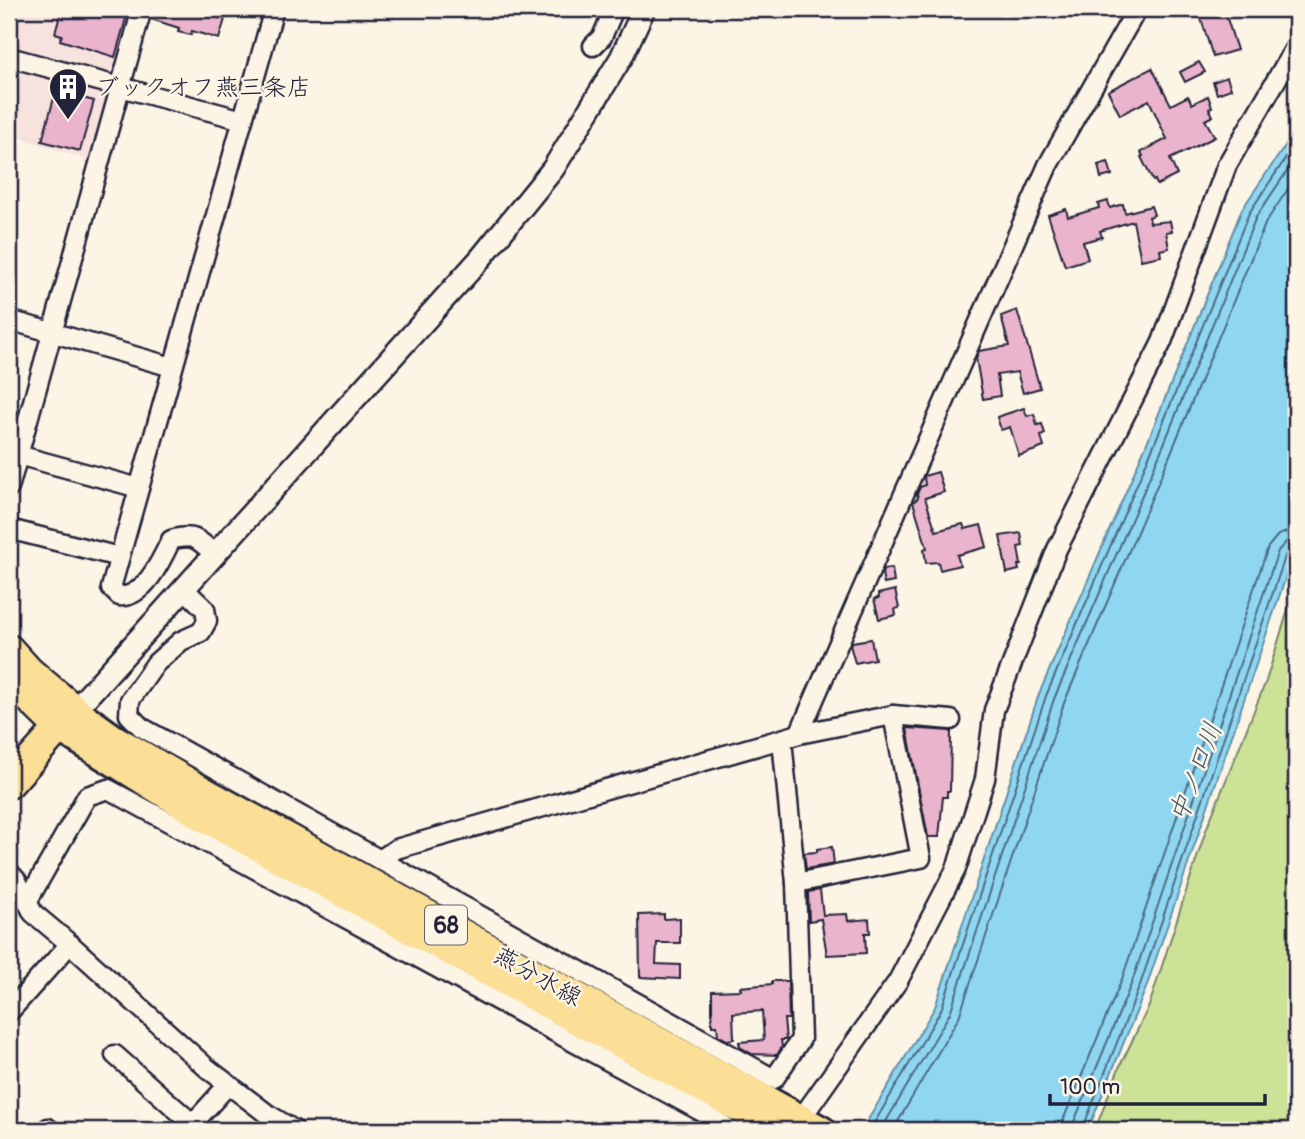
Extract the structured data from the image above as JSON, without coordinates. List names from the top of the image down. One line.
{"streets":{"main road":["68","燕分水線"]},"water":["中ノ口川"],"places":{"building":["ブックオフ燕三条店"]},"scale_bar":"100 m"}
